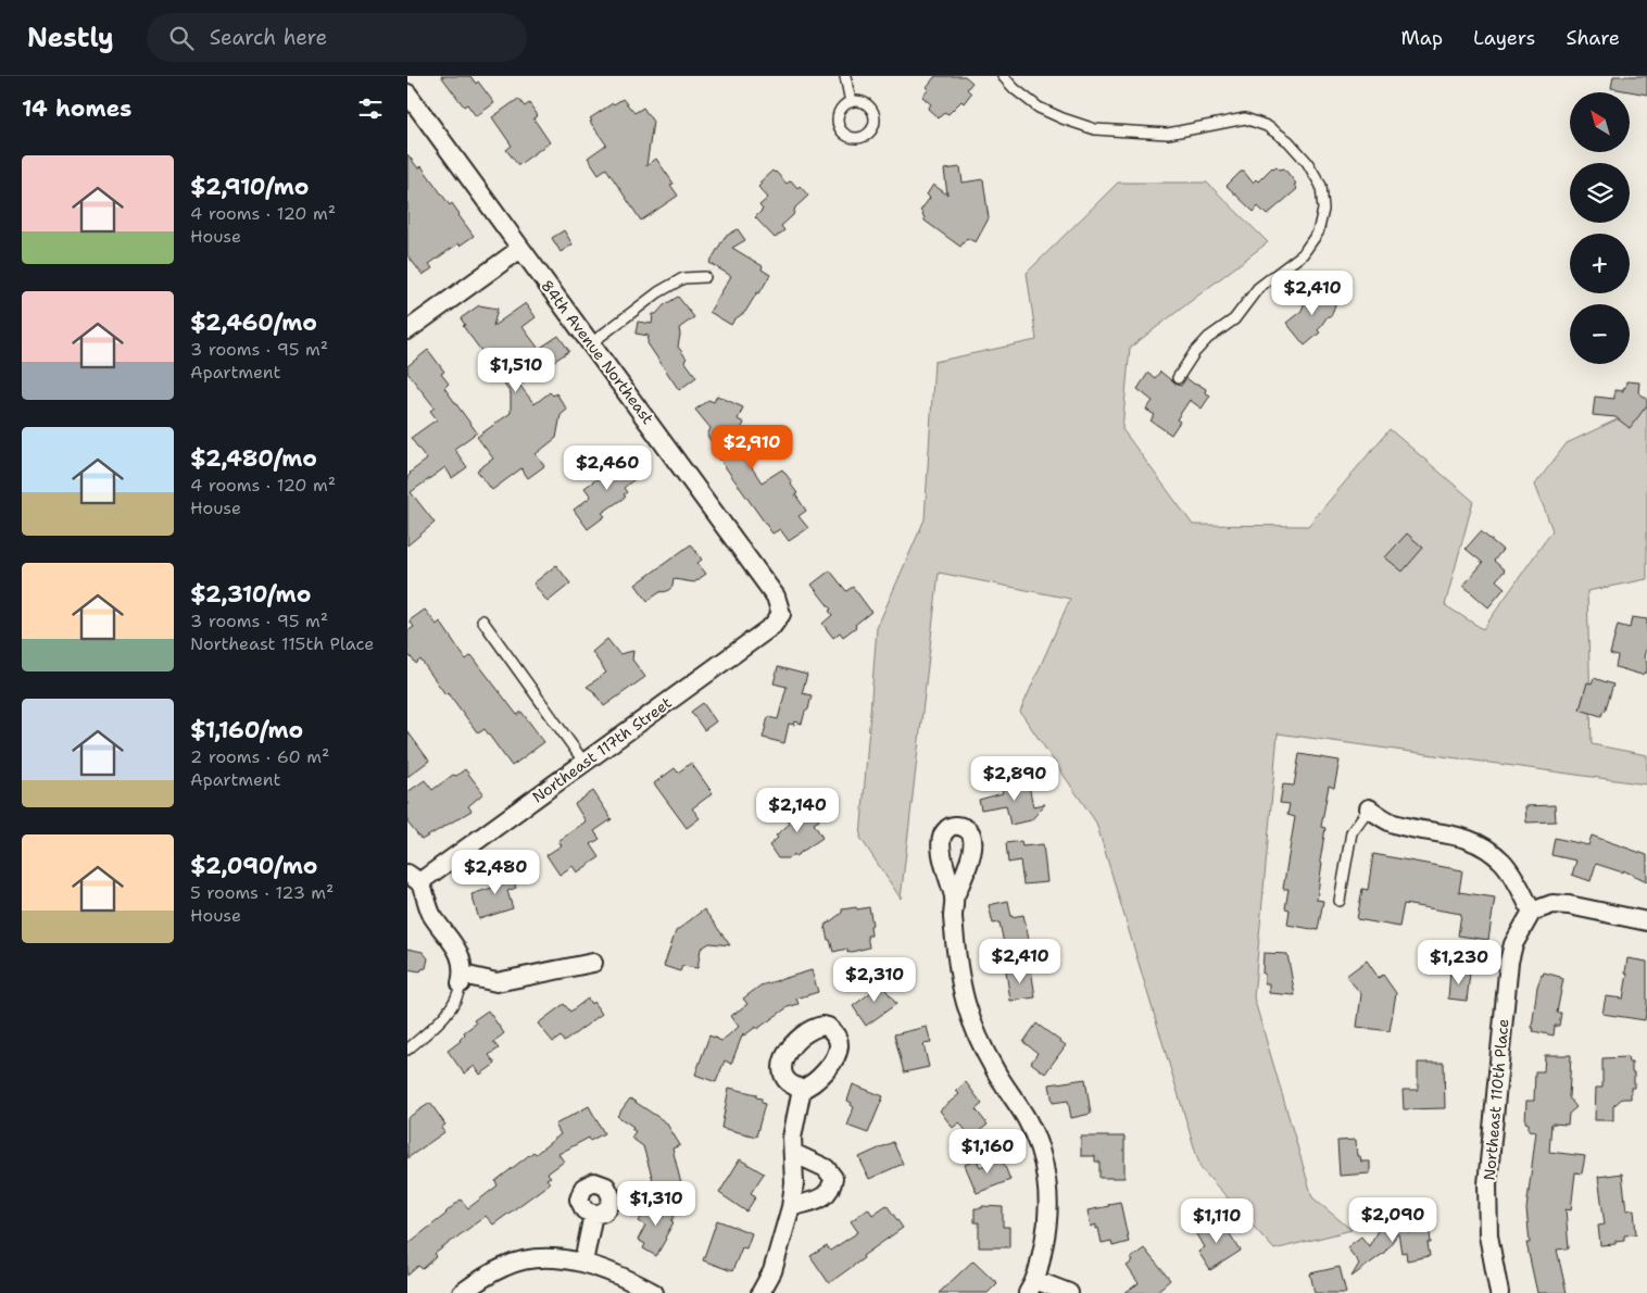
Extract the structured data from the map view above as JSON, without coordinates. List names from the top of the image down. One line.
{"streets":{"street":["84th Avenue Northeast","Northeast 117th Street","Northeast 110th Place"]},"crossings":[["84th Avenue Northeast","Northeast 117th Street"]],"north":"top left","page":{"header":"Nestly","search":"Search here","nav":["Map","Layers","Share"],"heading":"14 homes","map_buttons":["+","−"],"list":[{"name":"$2,910/mo","note":"4 rooms · 120 m² · House"},{"name":"$2,460/mo","note":"3 rooms · 95 m² · Apartment"},{"name":"$2,480/mo","note":"4 rooms · 120 m² · House"},{"name":"$2,310/mo","note":"3 rooms · 95 m² · Northeast 115th Place"},{"name":"$1,160/mo","note":"2 rooms · 60 m² · Apartment"},{"name":"$2,090/mo","note":"5 rooms · 123 m² · House"}],"price":["$2,410","$1,510","$2,910","$2,460","$2,890","$2,140","$2,480","$2,410","$1,230","$2,310","$1,160","$1,310","$2,090","$1,110"]}}
